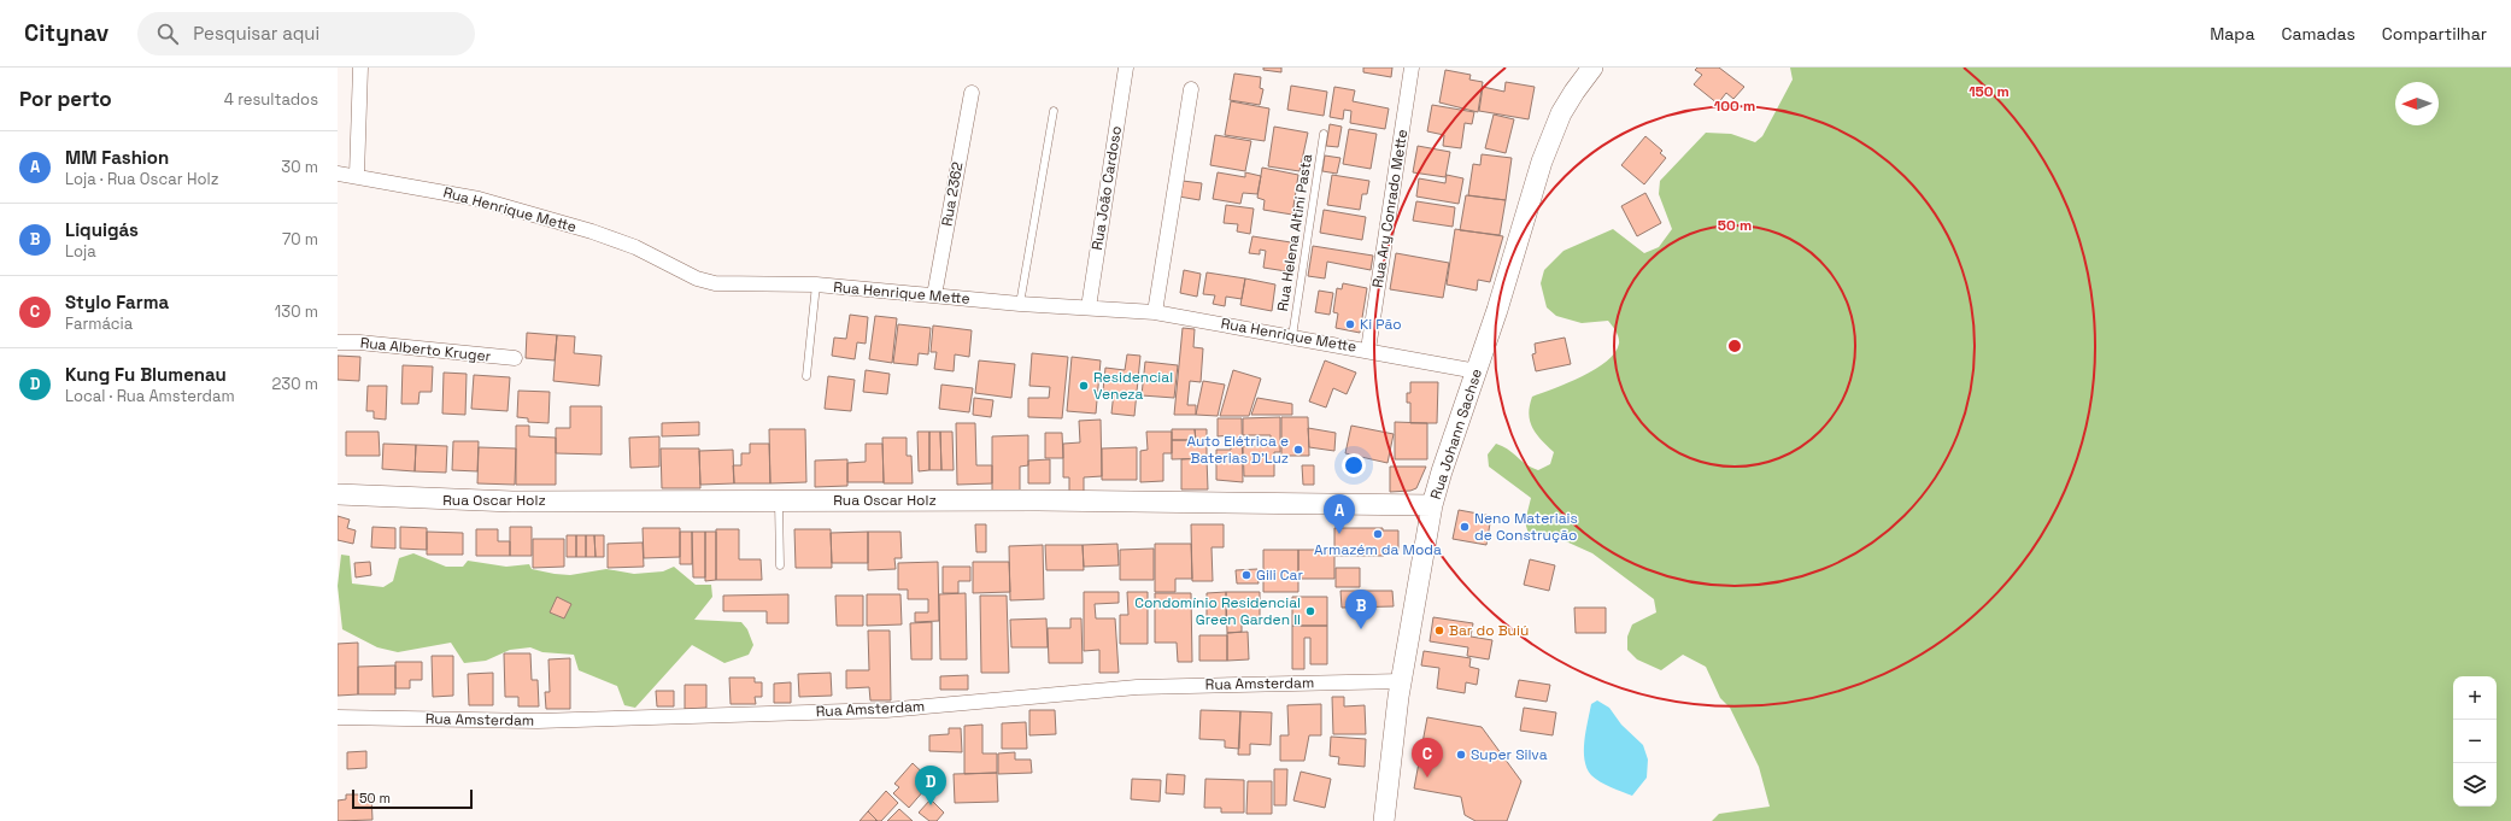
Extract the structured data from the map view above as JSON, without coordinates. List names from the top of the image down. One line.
{"streets":{"street":["Rua João Cardoso","Rua 2362","Rua Ary Conrado Mette","Rua Henrique Mette","Rua Alberto Kruger","Rua Johann Sachse","Rua Oscar Holz","Rua Amsterdam"],"lane":["Rua Helena Altini Pasta"]},"crossings":[["Rua João Cardoso","Rua Henrique Mette"],["Rua 2362","Rua Henrique Mette"],["Rua Ary Conrado Mette","Rua Henrique Mette"],["Rua Henrique Mette","Rua Helena Altini Pasta"],["Rua Henrique Mette","Rua Johann Sachse"],["Rua Johann Sachse","Rua Oscar Holz"],["Rua Johann Sachse","Rua Amsterdam"]],"places":["Ki Pão","Residencial Veneza","Auto Elétrica e Baterias D'Luz","Neno Materiais de Construção","Armazém da Moda","Gili Car","Condomínio Residencial Green Garden II","Bar do Buiú","Super Silva"],"scale_bar":"50 m","north":"left","page":{"header":"Citynav","search":"Pesquisar aqui","nav":["Mapa","Camadas","Compartilhar"],"heading":["Por perto","4 resultados"],"list":[{"mark":"A","name":"MM Fashion","note":"Loja · Rua Oscar Holz","value":"30 m"},{"mark":"B","name":"Liquigás","note":"Loja","value":"70 m"},{"mark":"C","name":"Stylo Farma","note":"Farmácia","value":"130 m"},{"mark":"D","name":"Kung Fu Blumenau","note":"Local · Rua Amsterdam","value":"230 m"}],"pins":["A","B","C","D"],"map_buttons":["+","−"],"scale":"50 m"},"rings":["150 m","100 m","50 m"]}
